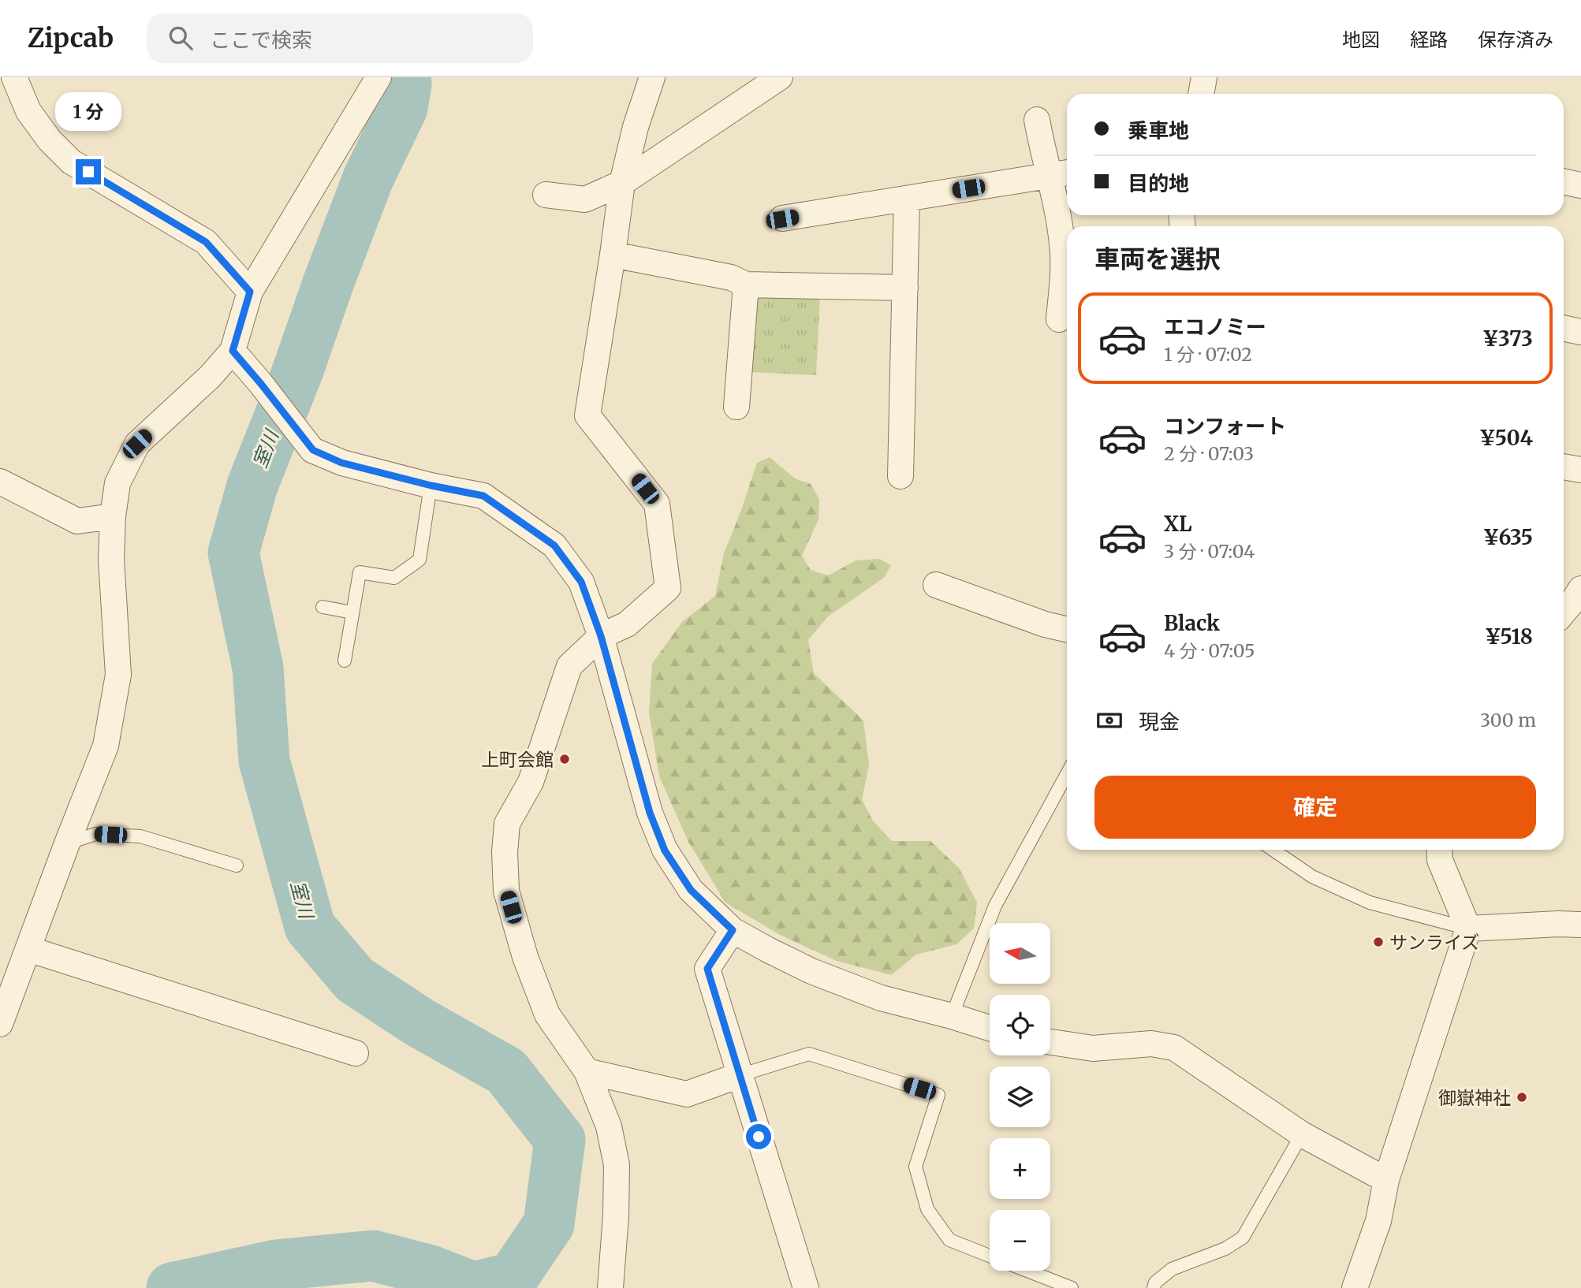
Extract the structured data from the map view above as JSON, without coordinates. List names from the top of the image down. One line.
{"water":["室川"],"places":["上町会館","サンライズ","御嶽神社"],"north":"left","page":{"header":"Zipcab","search":"ここで検索","nav":["地図","経路","保存済み"],"bubble":"1 分","banner":["乗車地","目的地"],"heading":"車両を選択","list":[{"name":"エコノミー","note":"1 分 · 07:02","value":"¥373"},{"name":"コンフォート","note":"2 分 · 07:03","value":"¥504"},{"name":"XL","note":"3 分 · 07:04","value":"¥635"},{"name":"Black","note":"4 分 · 07:05","value":"¥518"}],"pay":["現金","300 m"],"buttons":"確定","map_buttons":["+","−"]}}
